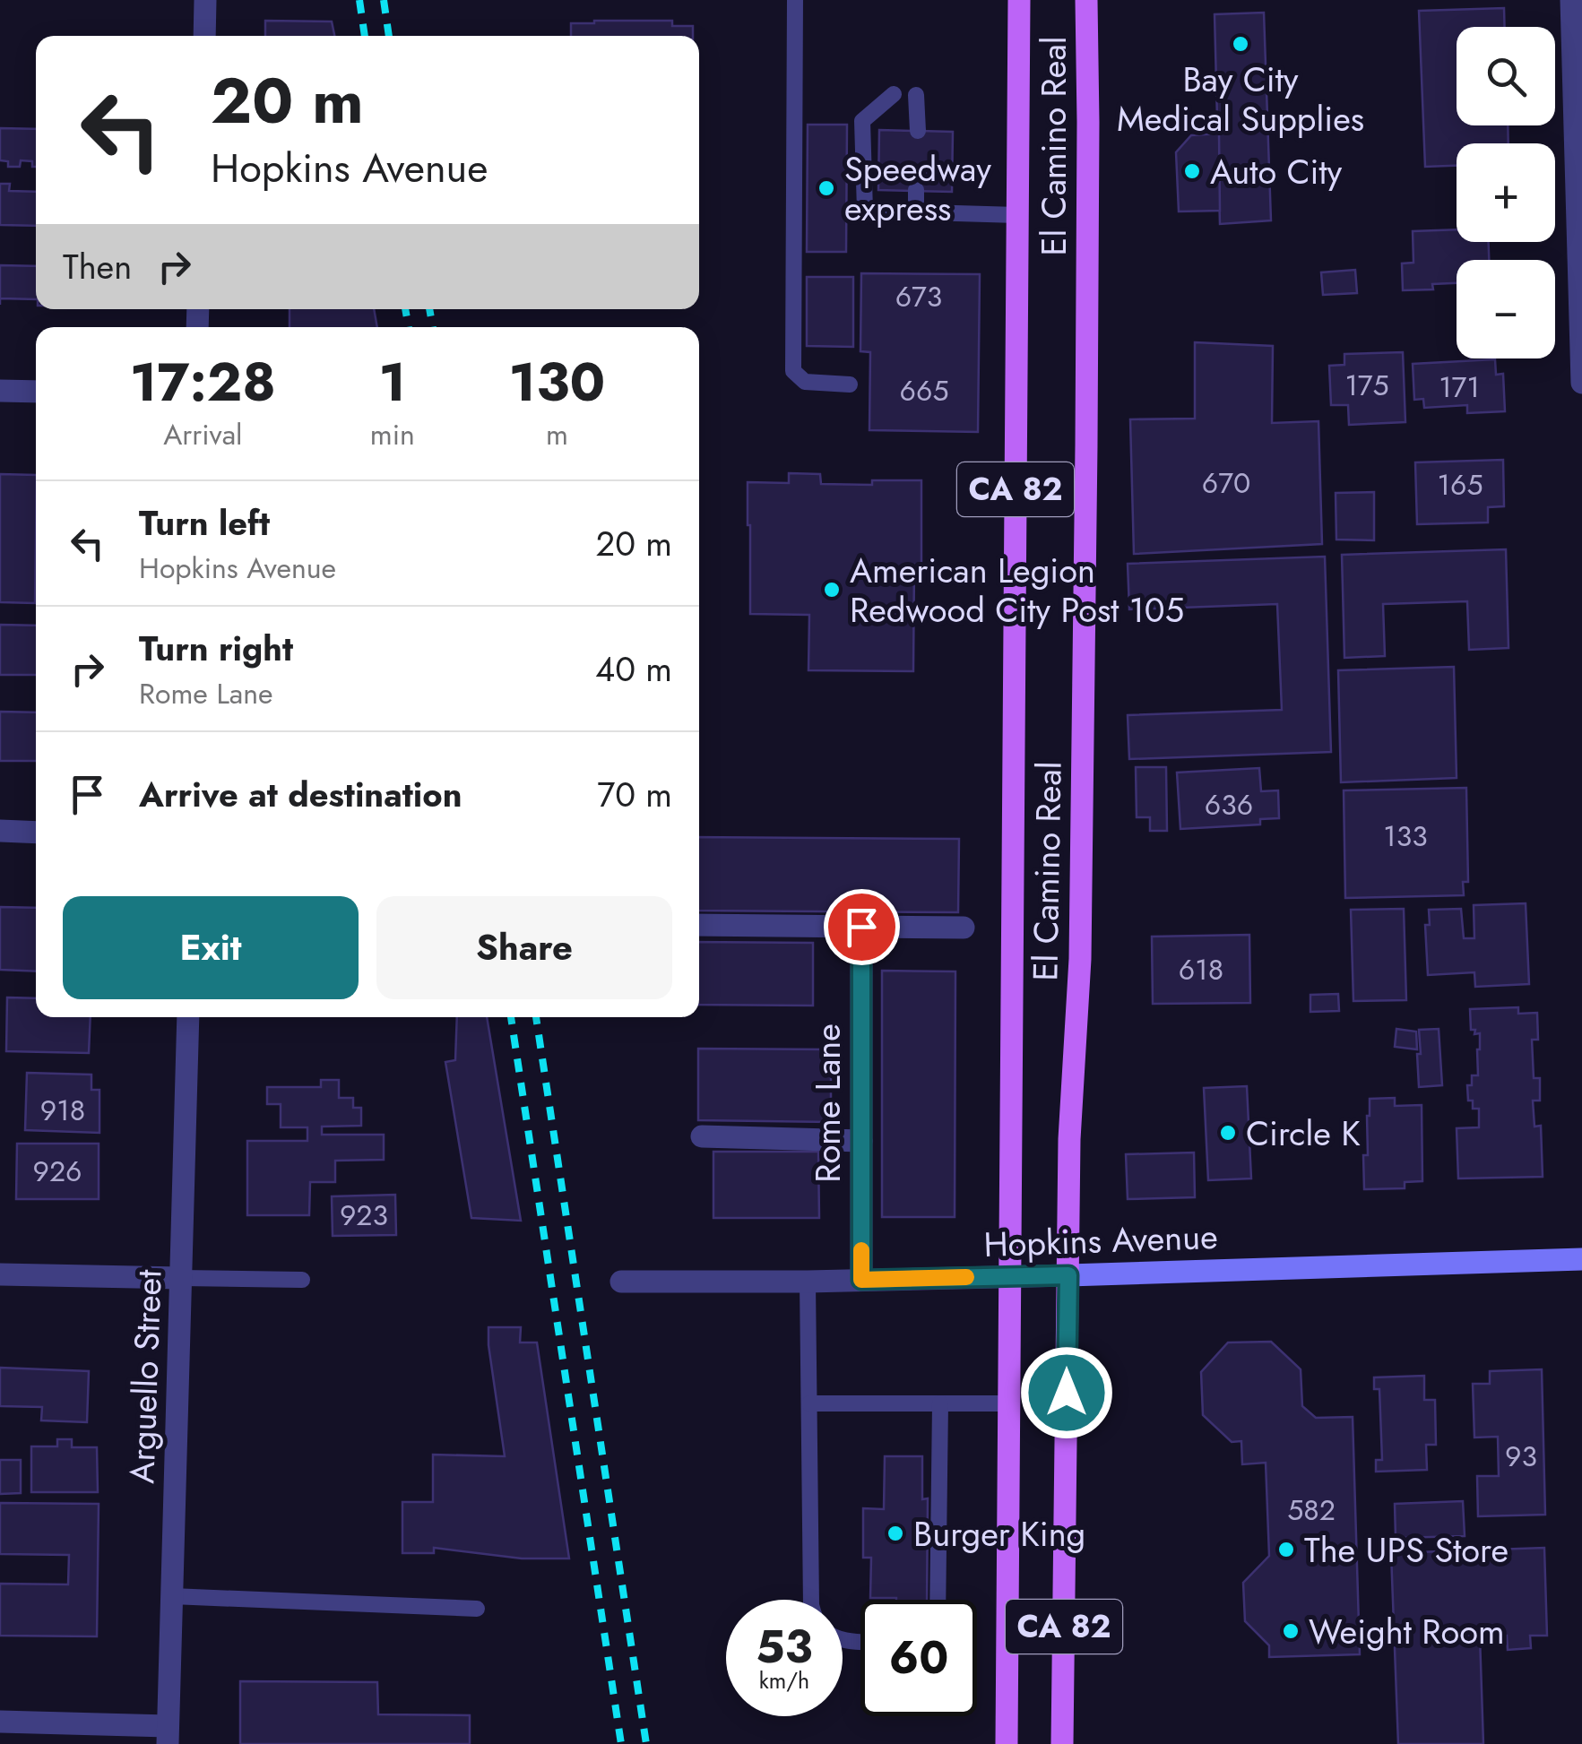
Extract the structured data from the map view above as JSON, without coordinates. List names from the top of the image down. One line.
{"streets":{"main road":["El Camino Real","CA 82"],"street":["Rome Lane","Hopkins Avenue","Arguello Street"]},"crossings":[["El Camino Real","Hopkins Avenue"],["Rome Lane","Hopkins Avenue"]],"places":["Bay City Medical Supplies","Auto City","Speedway express","American Legion Redwood City Post 105","Circle K","Burger King","The UPS Store","Weight Room"],"house_numbers":["673","175","171","665","670","165","636","133","618","918","926","923","93","582"],"page":{"map_buttons":["+","−"],"turn":["20 m","Hopkins Avenue"],"then":"Then","eta":["17:28","Arrival","1","min","130","m"],"list":[{"name":"Turn left","note":"Hopkins Avenue","value":"20 m"},{"name":"Turn right","note":"Rome Lane","value":"40 m"},{"name":"Arrive at destination","value":"70 m"}],"buttons":["Exit","Share"],"speed":"53 km/h","limit":"60"}}
